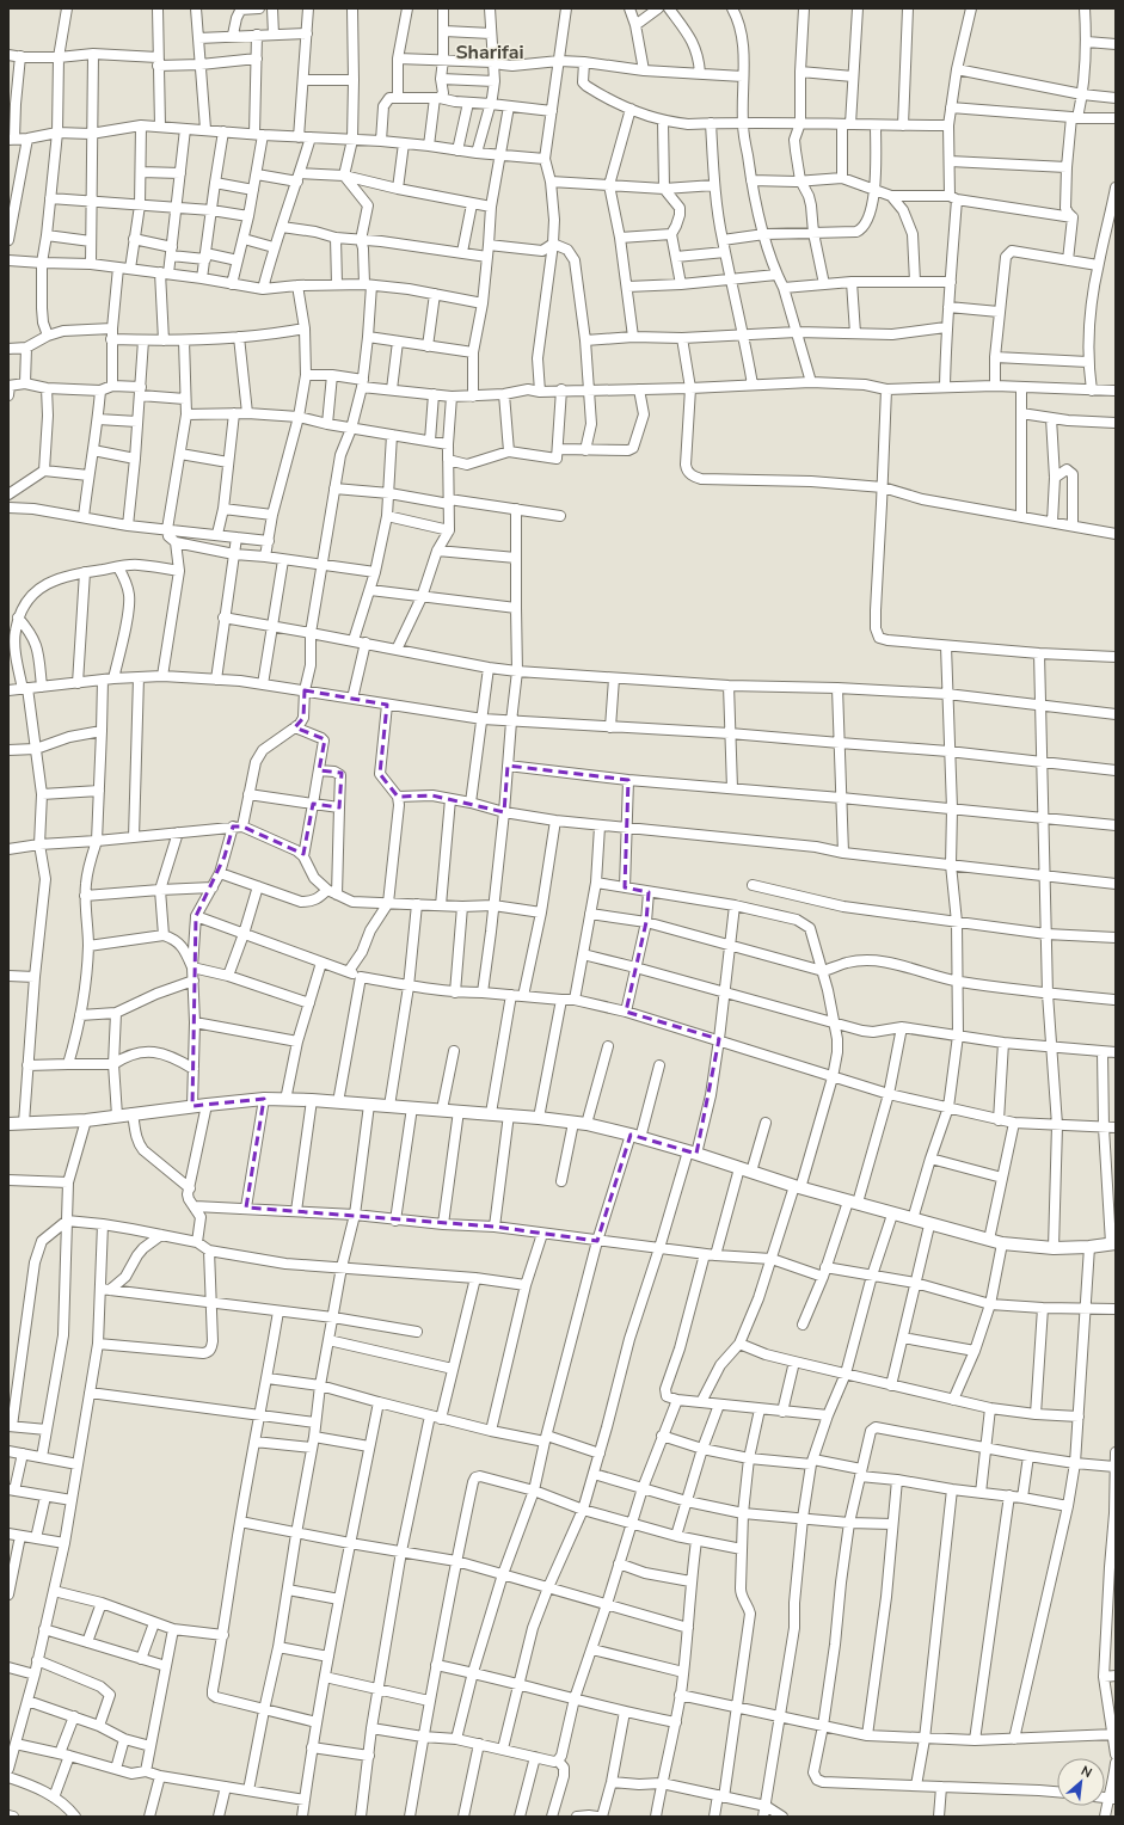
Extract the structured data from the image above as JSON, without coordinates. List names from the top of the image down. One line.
{"districts":["Sharifai"],"north":"top right"}
